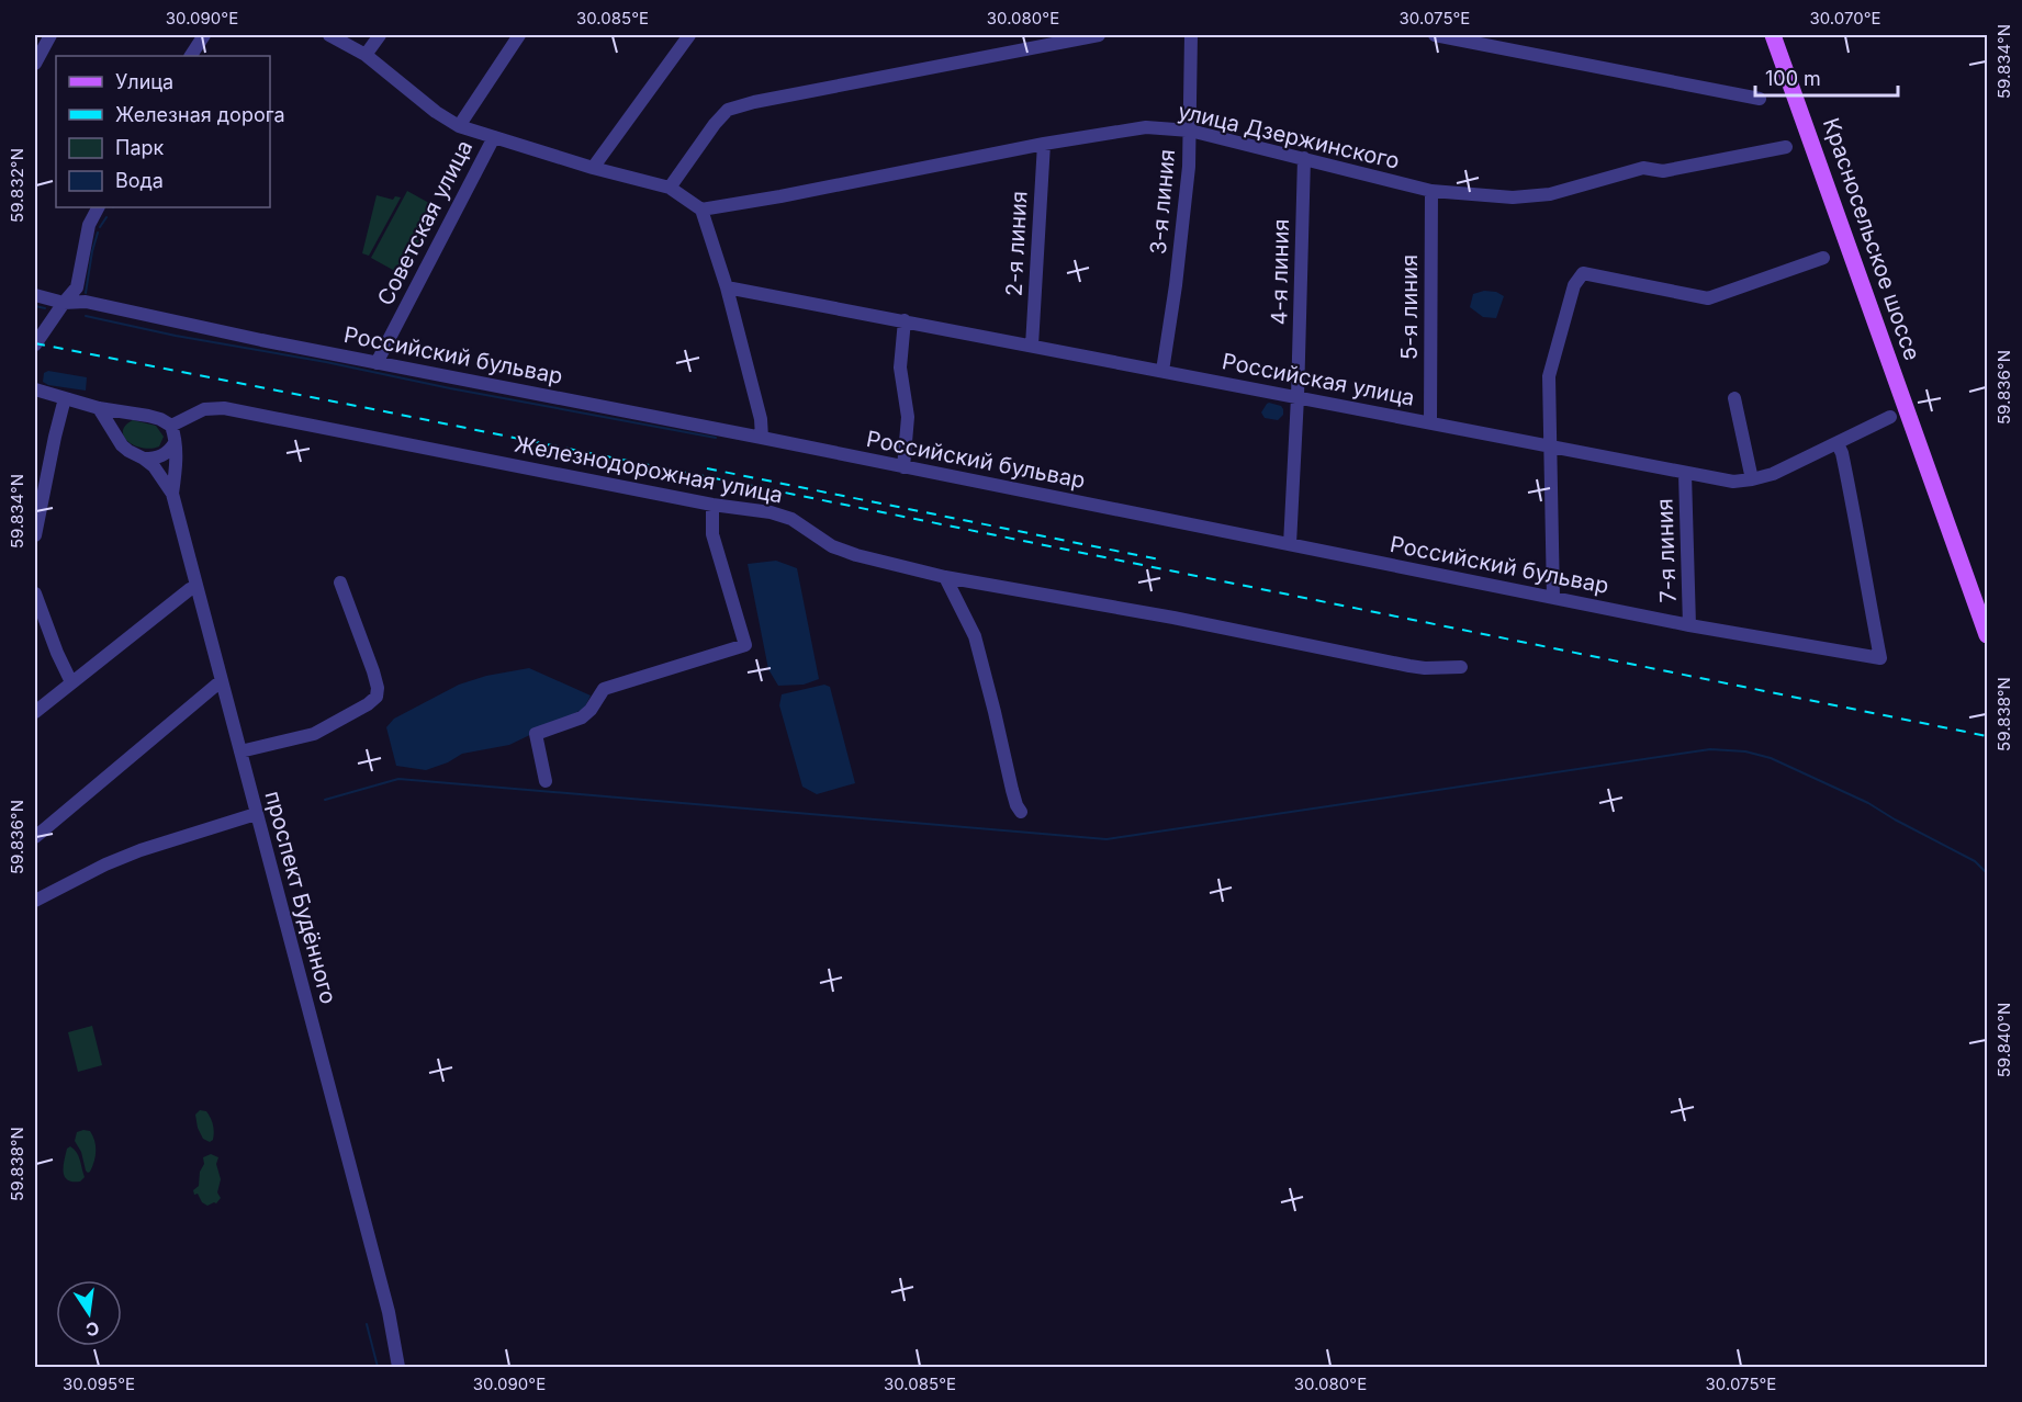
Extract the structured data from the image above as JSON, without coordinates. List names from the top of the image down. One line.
{"streets":{"main road":["Красносельское шоссе"],"street":["улица Дзержинского","3-я линия","Советская улица","2-я линия","4-я линия","5-я линия","Российский бульвар","Российская улица","Железнодорожная улица","7-я линия","проспект Будённого"]},"crossings":[["улица Дзержинского","3-я линия"],["улица Дзержинского","2-я линия"],["улица Дзержинского","4-я линия"],["улица Дзержинского","5-я линия"],["3-я линия","Российская улица"],["Советская улица","Российский бульвар"],["2-я линия","Российская улица"],["4-я линия","Российский бульвар"],["4-я линия","Российская улица"],["5-я линия","Российская улица"],["Российский бульвар","Российская улица"],["Российский бульвар","7-я линия"],["Российская улица","7-я линия"],["Железнодорожная улица","проспект Будённого"]],"legend":["Улица","Железная дорога","Парк","Вода"],"scale_bar":"100 m","north":"bottom","coordinates":["30.090°E","30.085°E","30.080°E","30.075°E","30.070°E","59.834°N","59.832°N","59.836°N","59.838°N","59.840°N","30.095°E"]}
